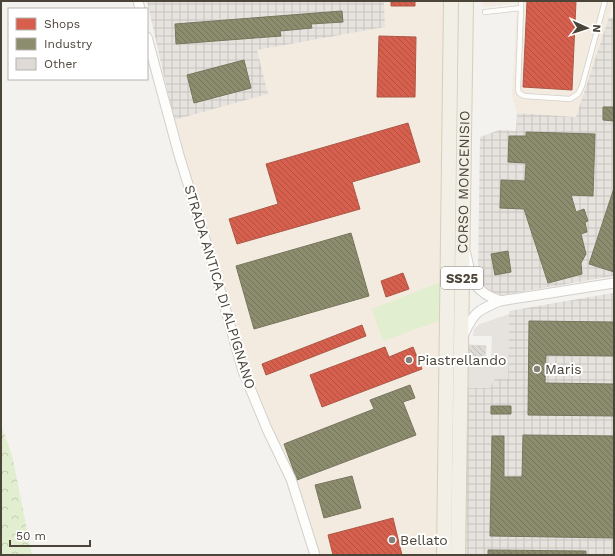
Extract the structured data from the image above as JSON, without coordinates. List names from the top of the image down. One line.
{"streets":{"main road":["CORSO MONCENISIO","SS25"],"street":["STRADA ANTICA DI ALPIGNANO"]},"places":["Piastrellando","Maris","Bellato"],"legend":["Shops","Industry","Other"],"scale_bar":"50 m","north":"right"}
